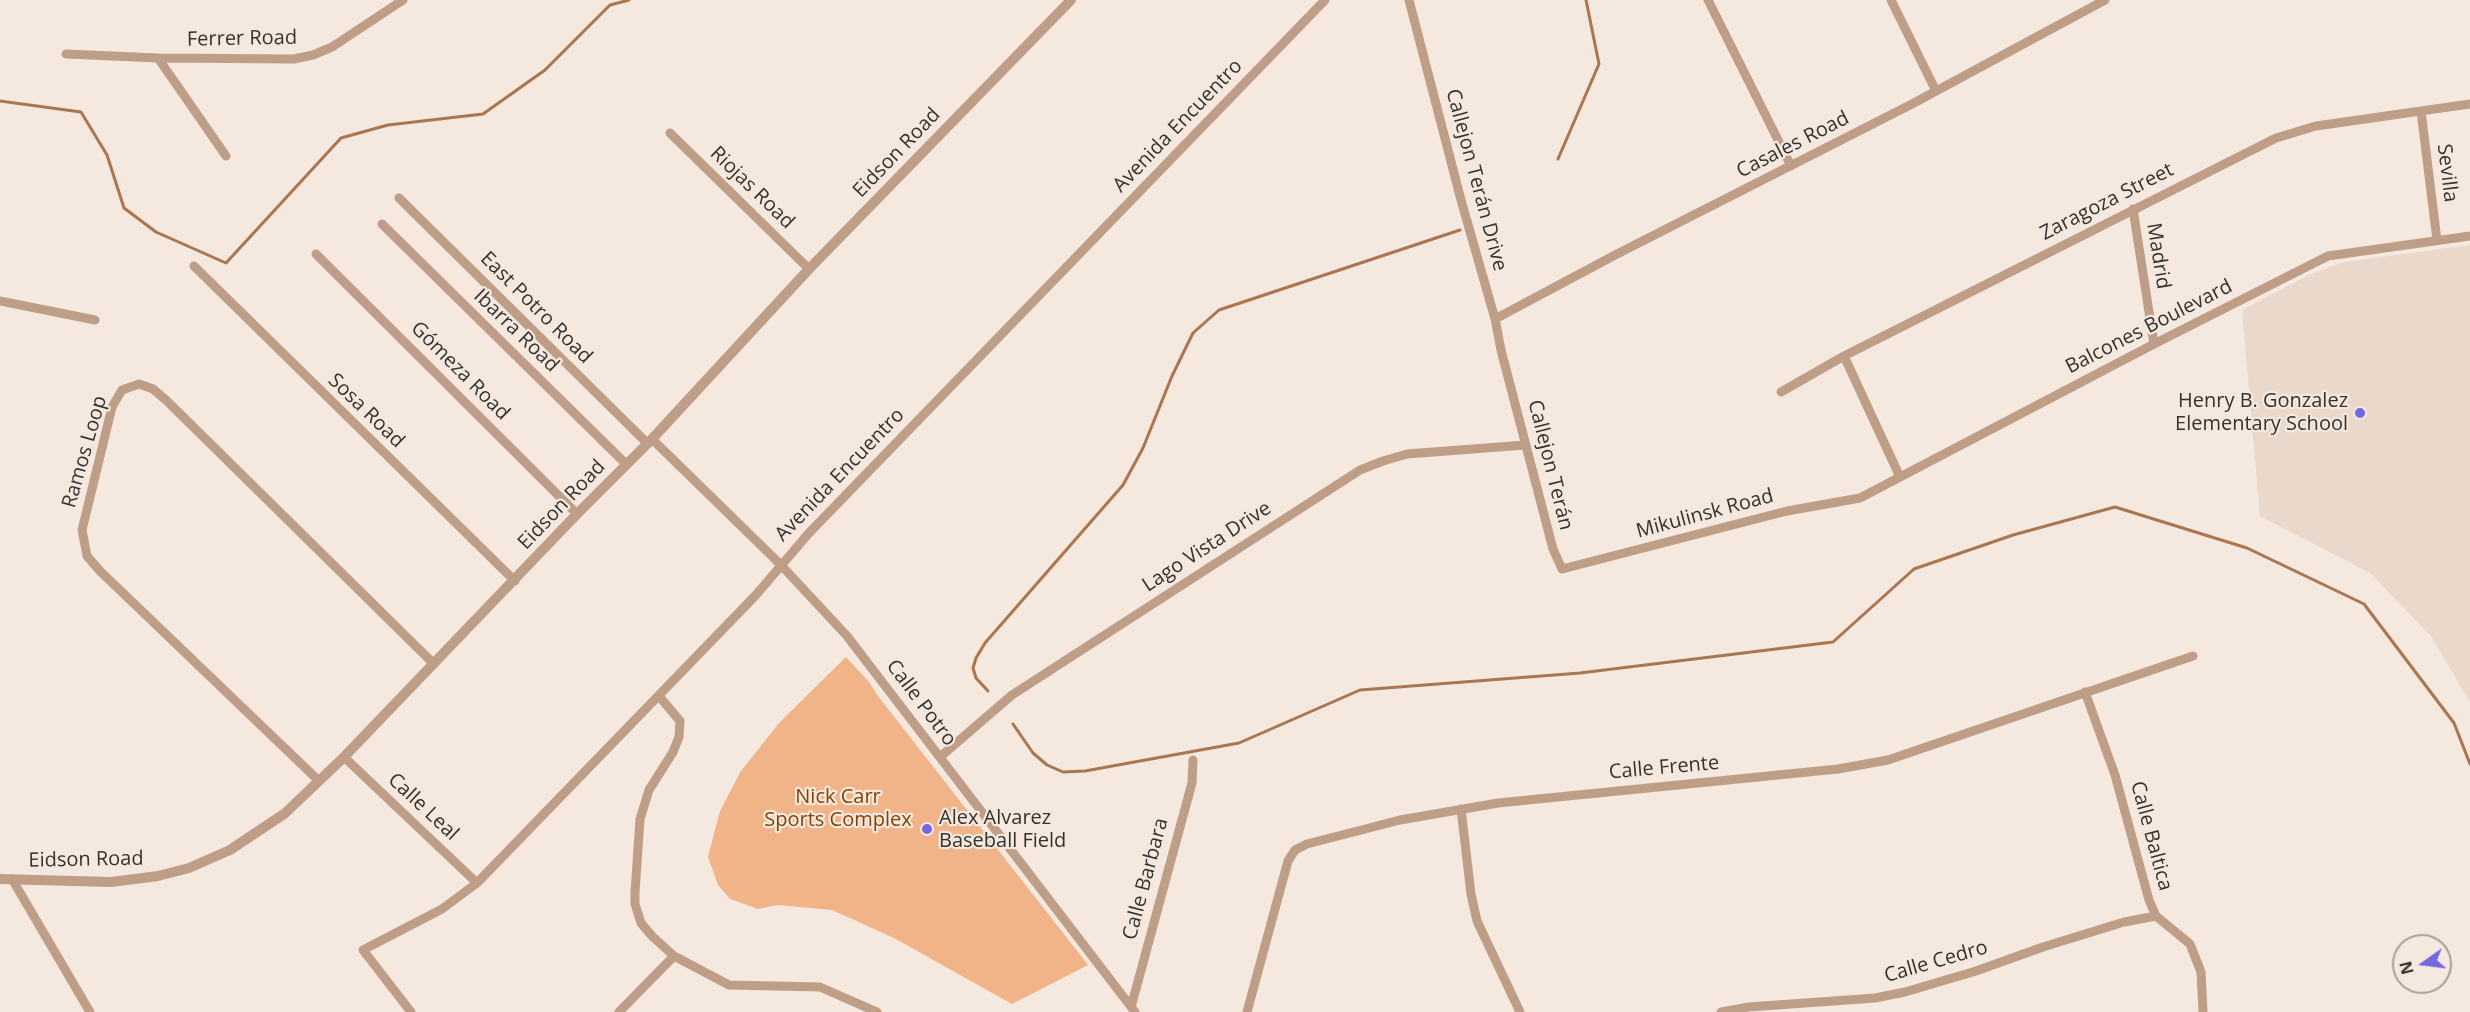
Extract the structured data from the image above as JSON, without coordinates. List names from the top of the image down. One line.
{"streets":{"street":["Ferrer Road","Avenida Encuentro","Casales Road","Eidson Road","Sevilla","Callejon Terán Drive","Riojas Road","Zaragoza Street","Madrid","East Potro Road","Balcones Boulevard","Ibarra Road","Gómeza Road","Sosa Road","Ramos Loop","Callejon Terán","Mikulinsk Road","Lago Vista Drive","Calle Potro","Calle Frente","Calle Leal","Calle Baltica","Calle Barbara","Calle Cedro"]},"crossings":[["Avenida Encuentro","Calle Potro"],["Avenida Encuentro","Calle Leal"],["Casales Road","Callejon Terán Drive"],["Eidson Road","Riojas Road"],["Eidson Road","East Potro Road"],["Eidson Road","Ibarra Road"],["Eidson Road","Gómeza Road"],["Eidson Road","Sosa Road"],["Eidson Road","Ramos Loop"],["Eidson Road","Calle Potro"],["Eidson Road","Calle Leal"],["Sevilla","Zaragoza Street"],["Sevilla","Balcones Boulevard"],["Callejon Terán Drive","Callejon Terán"],["Zaragoza Street","Madrid"],["Madrid","Balcones Boulevard"],["East Potro Road","Calle Potro"],["Balcones Boulevard","Mikulinsk Road"],["Callejon Terán","Mikulinsk Road"],["Callejon Terán","Lago Vista Drive"],["Lago Vista Drive","Calle Potro"],["Calle Potro","Calle Barbara"],["Calle Frente","Calle Baltica"],["Calle Baltica","Calle Cedro"]],"parks":["Nick Carr Sports Complex"],"places":["Henry B. Gonzalez Elementary School","Alex Alvarez Baseball Field"],"north":"left"}
